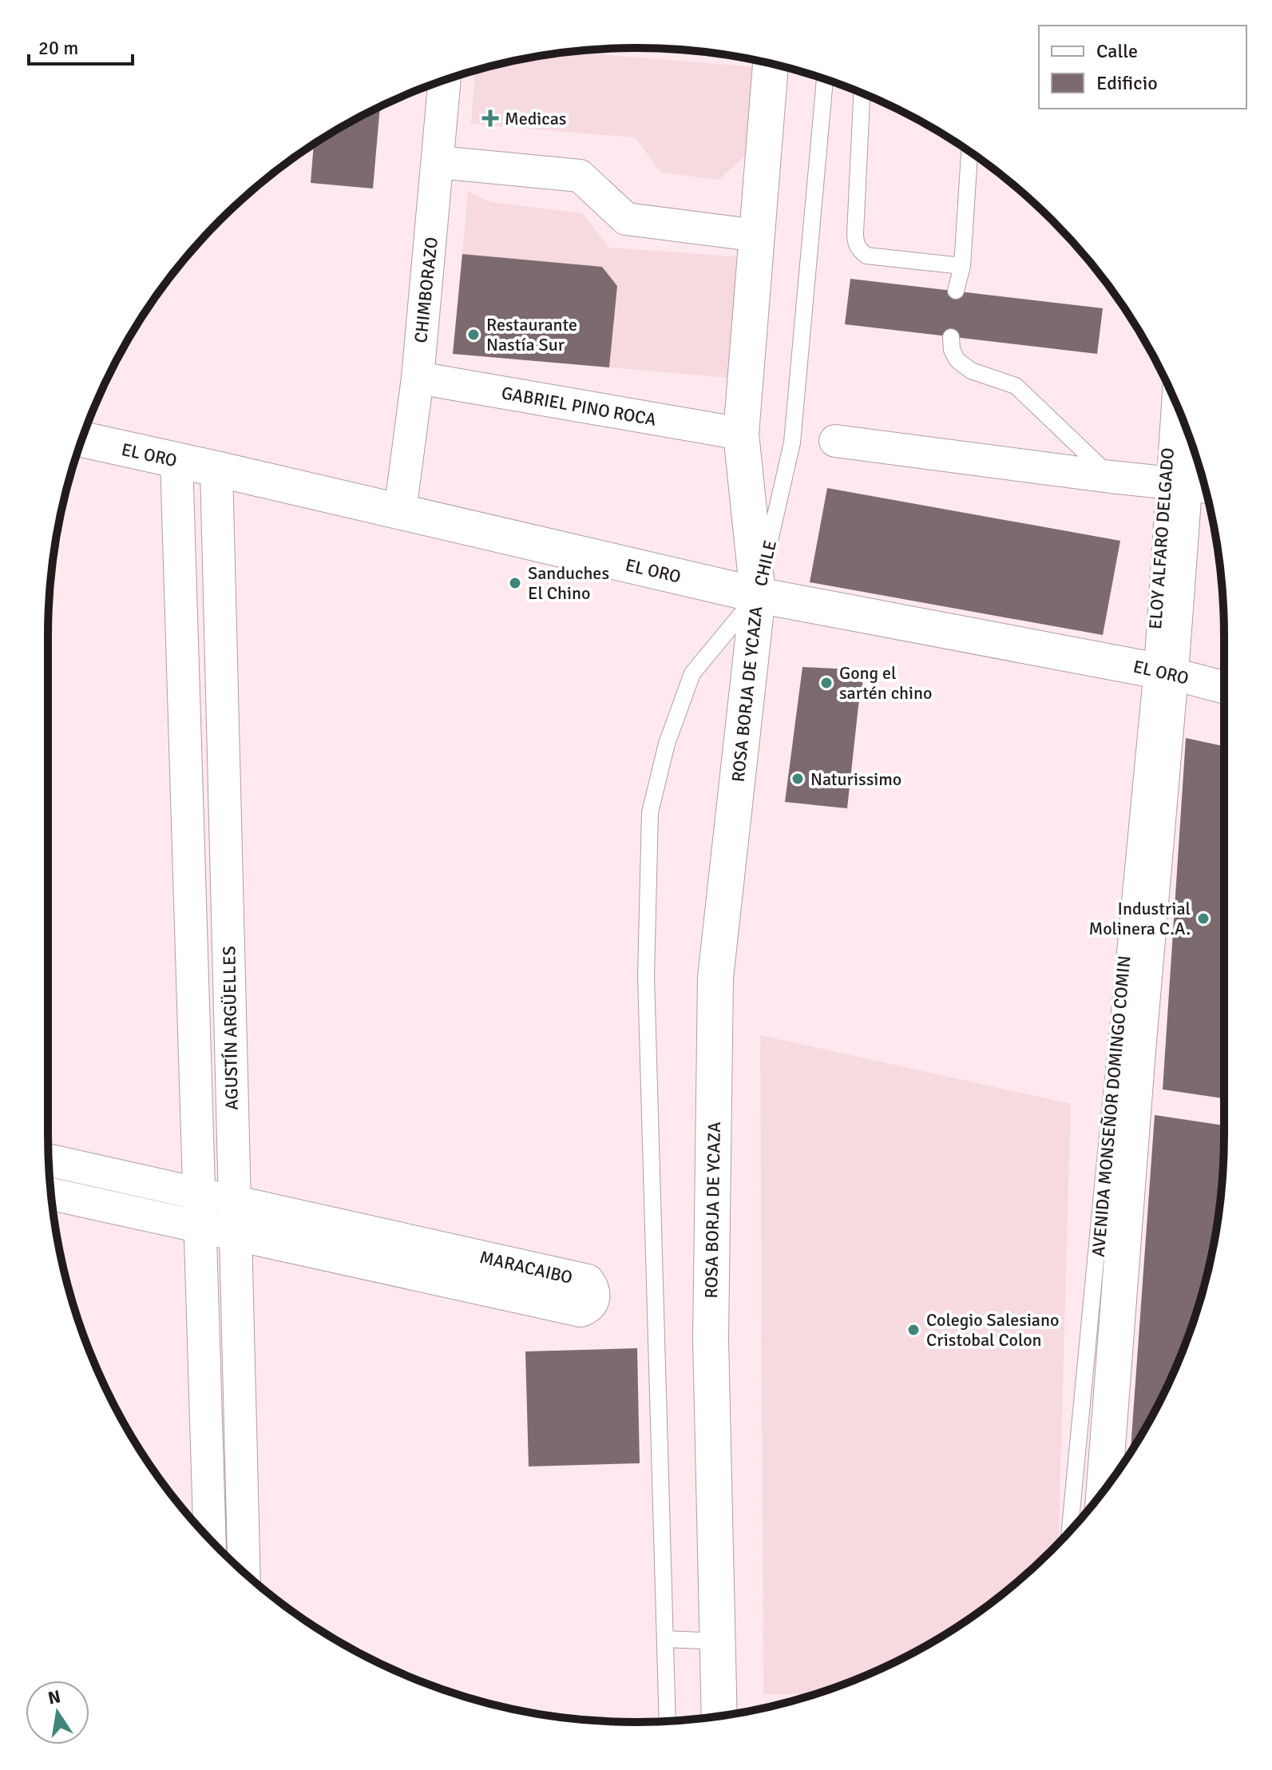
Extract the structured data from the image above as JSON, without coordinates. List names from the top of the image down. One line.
{"streets":{"main road":["EL ORO","ELOY ALFARO DELGADO","CHILE","ROSA BORJA DE YCAZA","AVENIDA MONSEÑOR DOMINGO COMIN"],"street":["CHIMBORAZO","GABRIEL PINO ROCA","AGUSTÍN ARGÜELLES","MARACAIBO"]},"crossings":[["CHIMBORAZO","GABRIEL PINO ROCA"],["CHIMBORAZO","EL ORO"],["GABRIEL PINO ROCA","CHILE"],["EL ORO","ELOY ALFARO DELGADO"],["EL ORO","CHILE"],["EL ORO","ROSA BORJA DE YCAZA"],["EL ORO","AGUSTÍN ARGÜELLES"],["EL ORO","AVENIDA MONSEÑOR DOMINGO COMIN"],["ELOY ALFARO DELGADO","AVENIDA MONSEÑOR DOMINGO COMIN"],["CHILE","ROSA BORJA DE YCAZA"],["AGUSTÍN ARGÜELLES","MARACAIBO"]],"places":{"health":["Medicas"],"other":["Restaurante Nastía Sur","Sanduches El Chino","Gong el sartén chino","Naturissimo","Industrial Molinera C.A.","Colegio Salesiano Cristobal Colon"]},"legend":["Calle","Edificio"],"scale_bar":"20 m","north":"top"}
